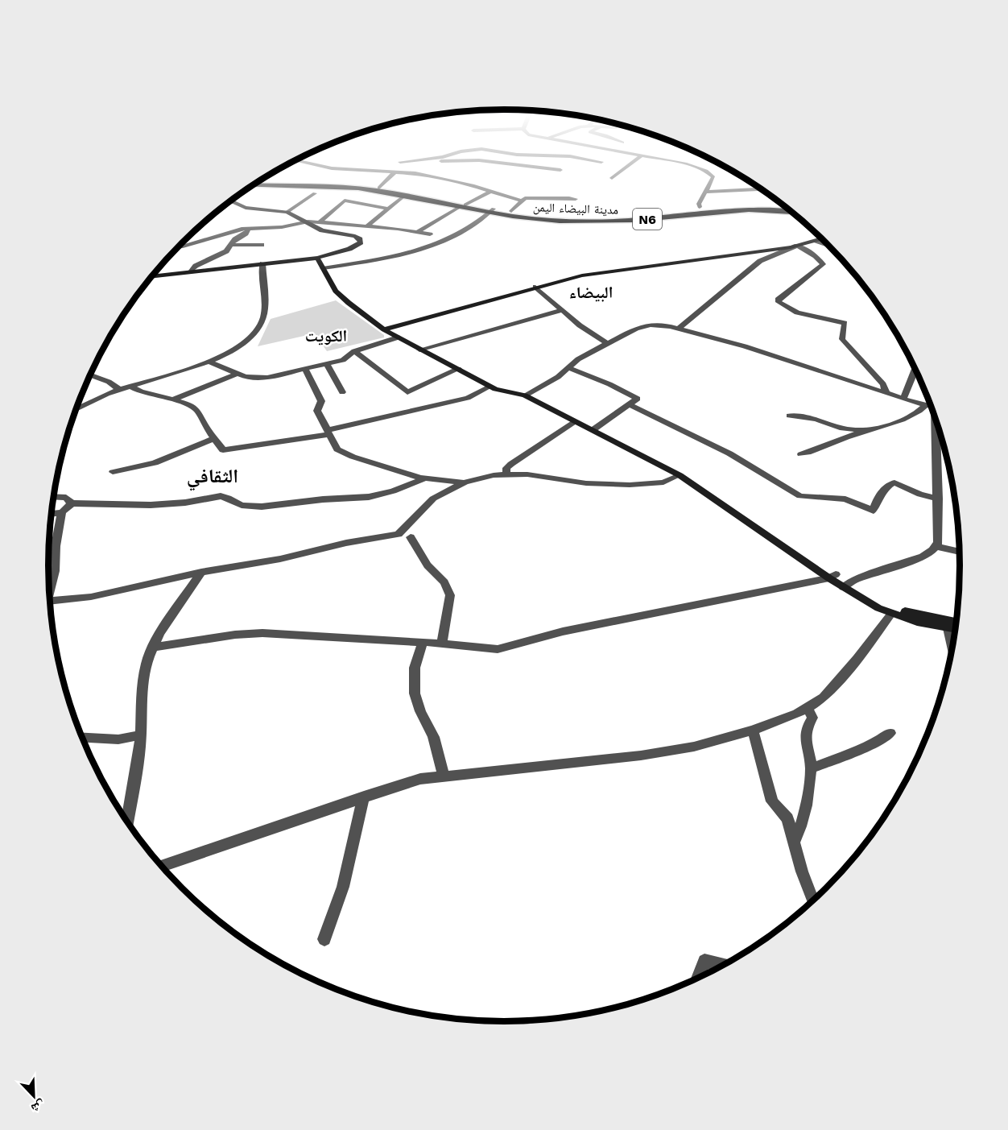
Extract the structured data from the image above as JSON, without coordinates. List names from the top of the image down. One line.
{"streets":{"main road":["مدينة البيضاء اليمن","N6"]},"districts":["البيضاء","الكويت","الثقافي"],"north":"bottom right"}
